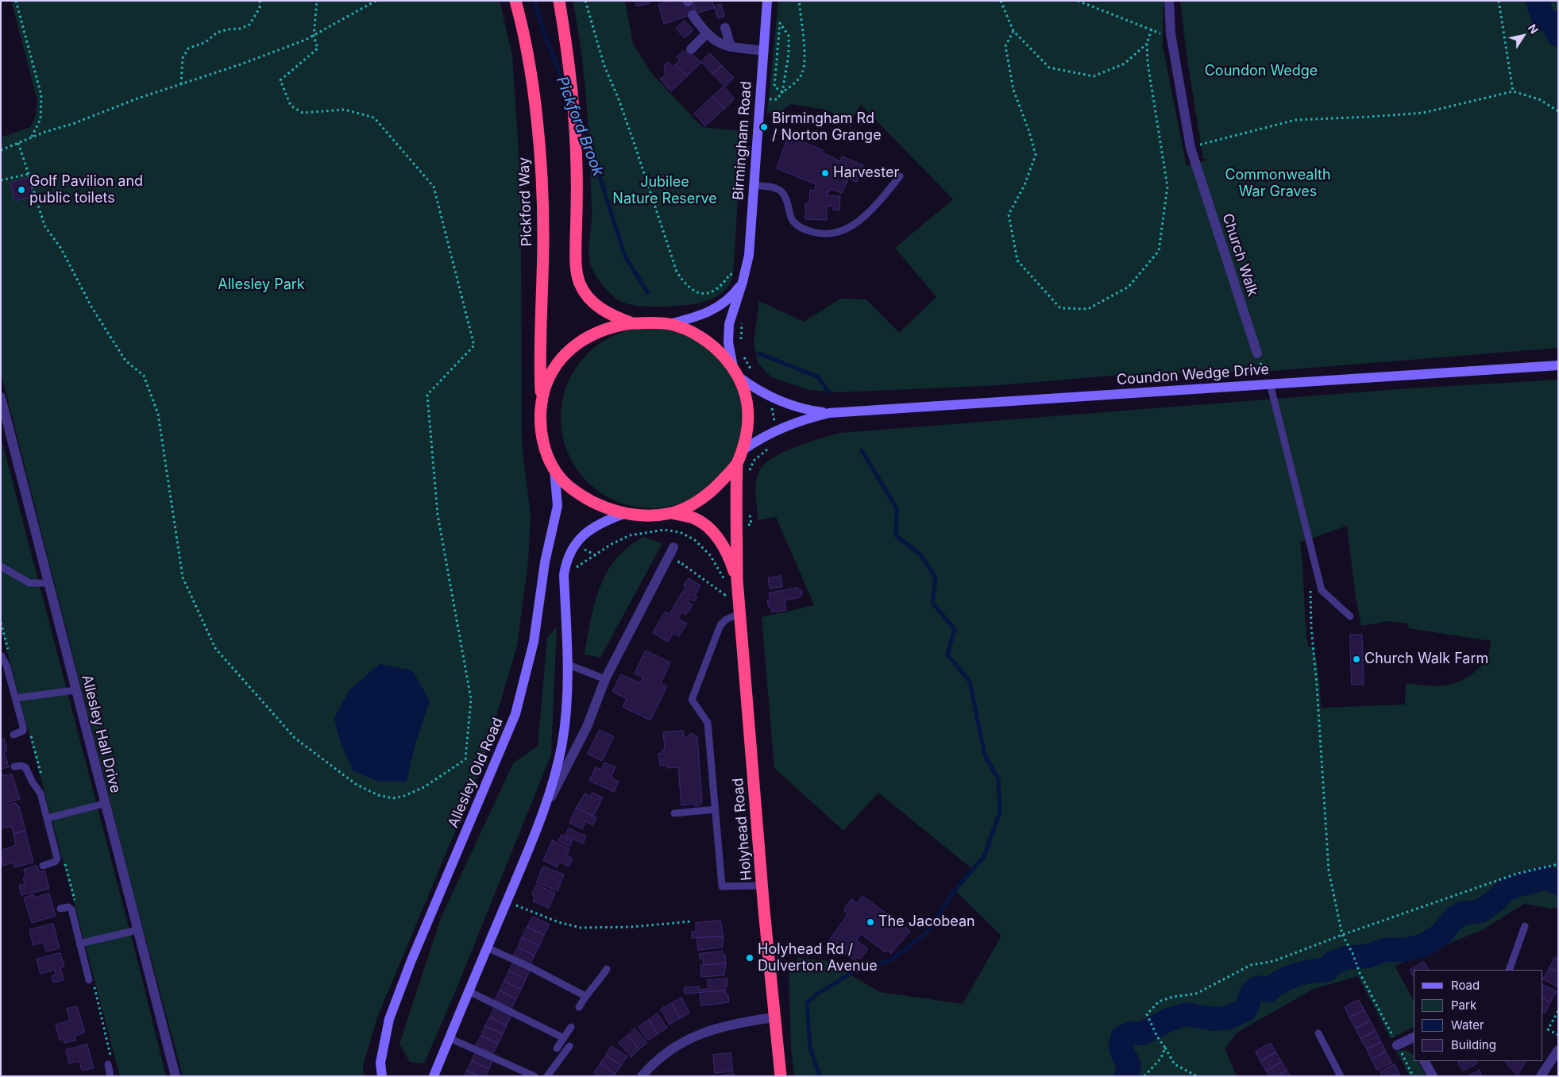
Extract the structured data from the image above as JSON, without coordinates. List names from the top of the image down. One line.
{"streets":{"highway":["Pickford Way","Holyhead Road"],"main road":["Birmingham Road","Coundon Wedge Drive","Allesley Old Road"],"street":["Church Walk","Allesley Hall Drive"]},"water":["Pickford Brook"],"parks":["Coundon Wedge","Commonwealth War Graves","Jubilee Nature Reserve","Allesley Park"],"places":["Birmingham Rd / Norton Grange","Harvester","Golf Pavilion and public toilets","Church Walk Farm","The Jacobean","Holyhead Rd / Dulverton Avenue"],"legend":["Road","Park","Water","Building"],"north":"top right"}
